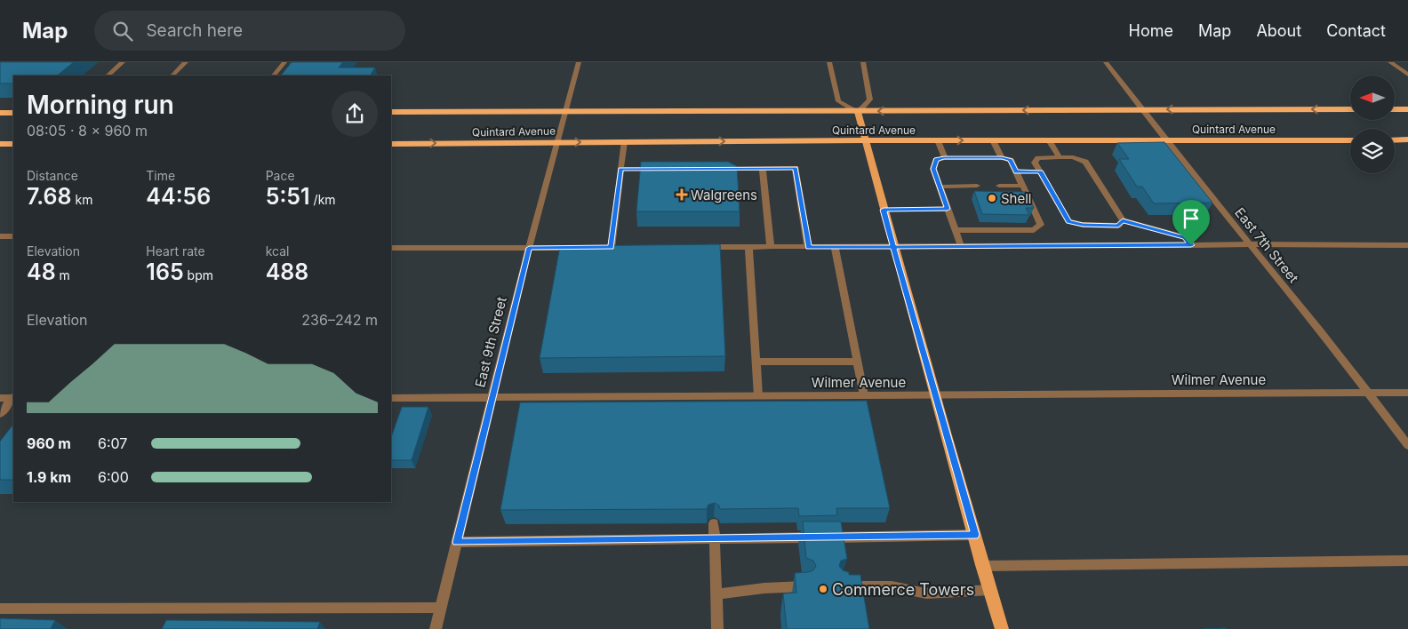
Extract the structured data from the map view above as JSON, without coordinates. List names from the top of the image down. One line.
{"streets":{"highway":["Quintard Avenue"],"street":["East 7th Street","East 9th Street","Wilmer Avenue"]},"crossings":[["Quintard Avenue","East 7th Street"],["Quintard Avenue","East 9th Street"],["East 7th Street","Wilmer Avenue"],["East 9th Street","Wilmer Avenue"]],"places":{"health":["Walgreens"],"other":["Shell","Commerce Towers"]},"north":"left","page":{"header":"Map","search":"Search here","nav":["Home","Map","About","Contact"],"heading":["Morning run","08:05 · 8 × 960 m"],"stats":[["Distance","7.68 km"],["Time","44:56"],["Pace","5:51 /km"],["Elevation","48 m"],["Heart rate","165 bpm"],["kcal","488"]],"chart":["Elevation","236–242 m"],"list":[{"name":"960 m","note":"6:07"},{"name":"1.9 km","note":"6:00"}]}}
